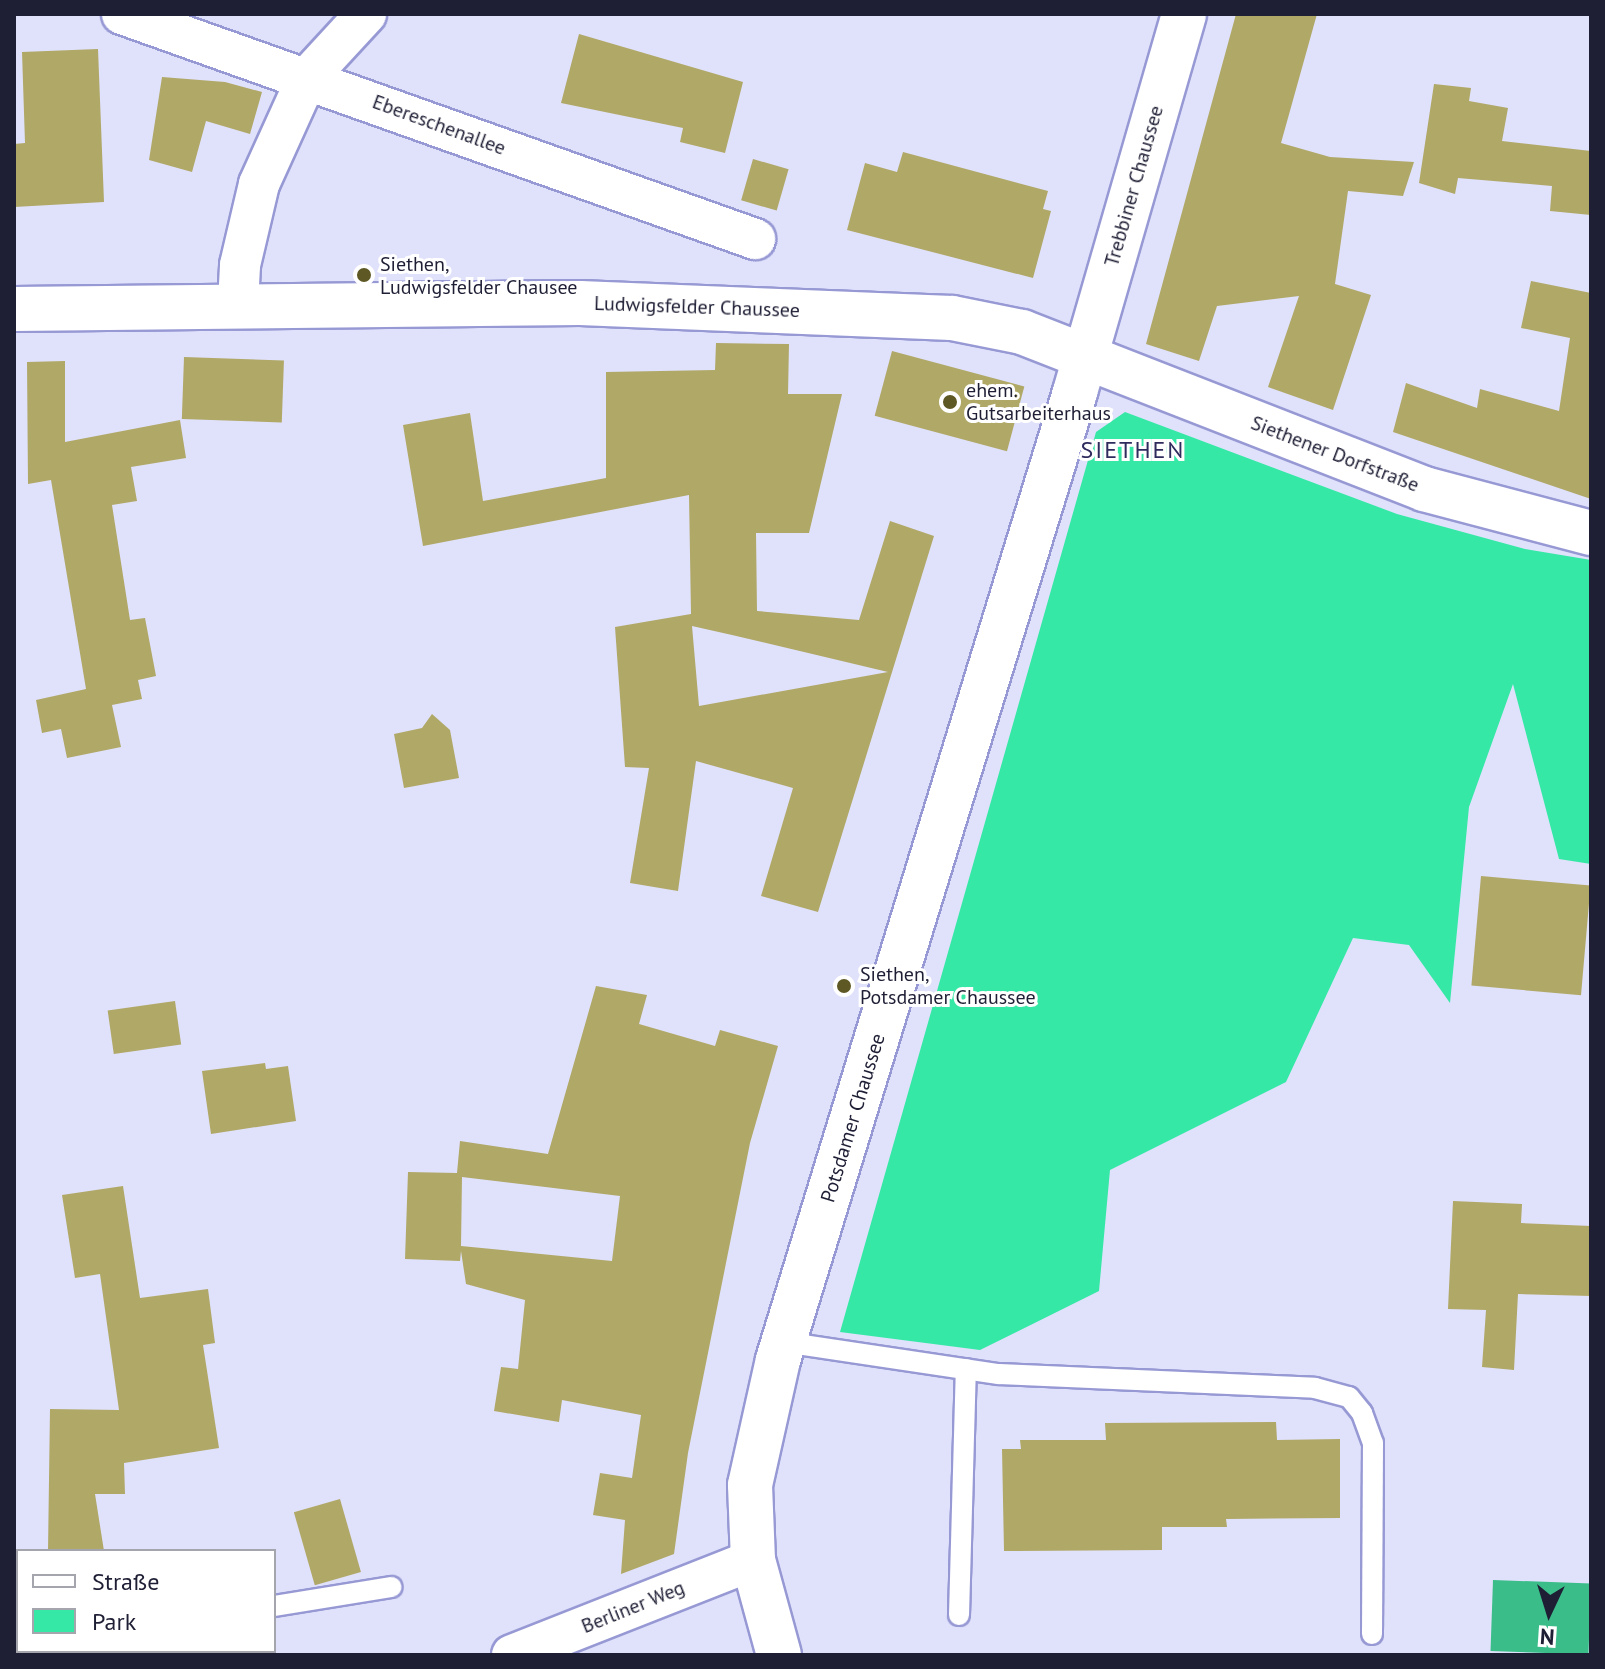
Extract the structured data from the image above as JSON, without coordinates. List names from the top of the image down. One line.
{"streets":{"main road":["Trebbiner Chaussee","Ludwigsfelder Chaussee","Siethener Dorfstraße","Potsdamer Chaussee"],"street":["Ebereschenallee","Berliner Weg"]},"crossings":[["Trebbiner Chaussee","Ludwigsfelder Chaussee"],["Trebbiner Chaussee","Siethener Dorfstraße"],["Trebbiner Chaussee","Potsdamer Chaussee"],["Ludwigsfelder Chaussee","Siethener Dorfstraße"],["Ludwigsfelder Chaussee","Potsdamer Chaussee"],["Siethener Dorfstraße","Potsdamer Chaussee"],["Potsdamer Chaussee","Berliner Weg"]],"districts":["SIETHEN"],"places":["Siethen, Ludwigsfelder Chausee","ehem. Gutsarbeiterhaus","Siethen, Potsdamer Chaussee"],"legend":["Straße","Park"],"north":"bottom"}
